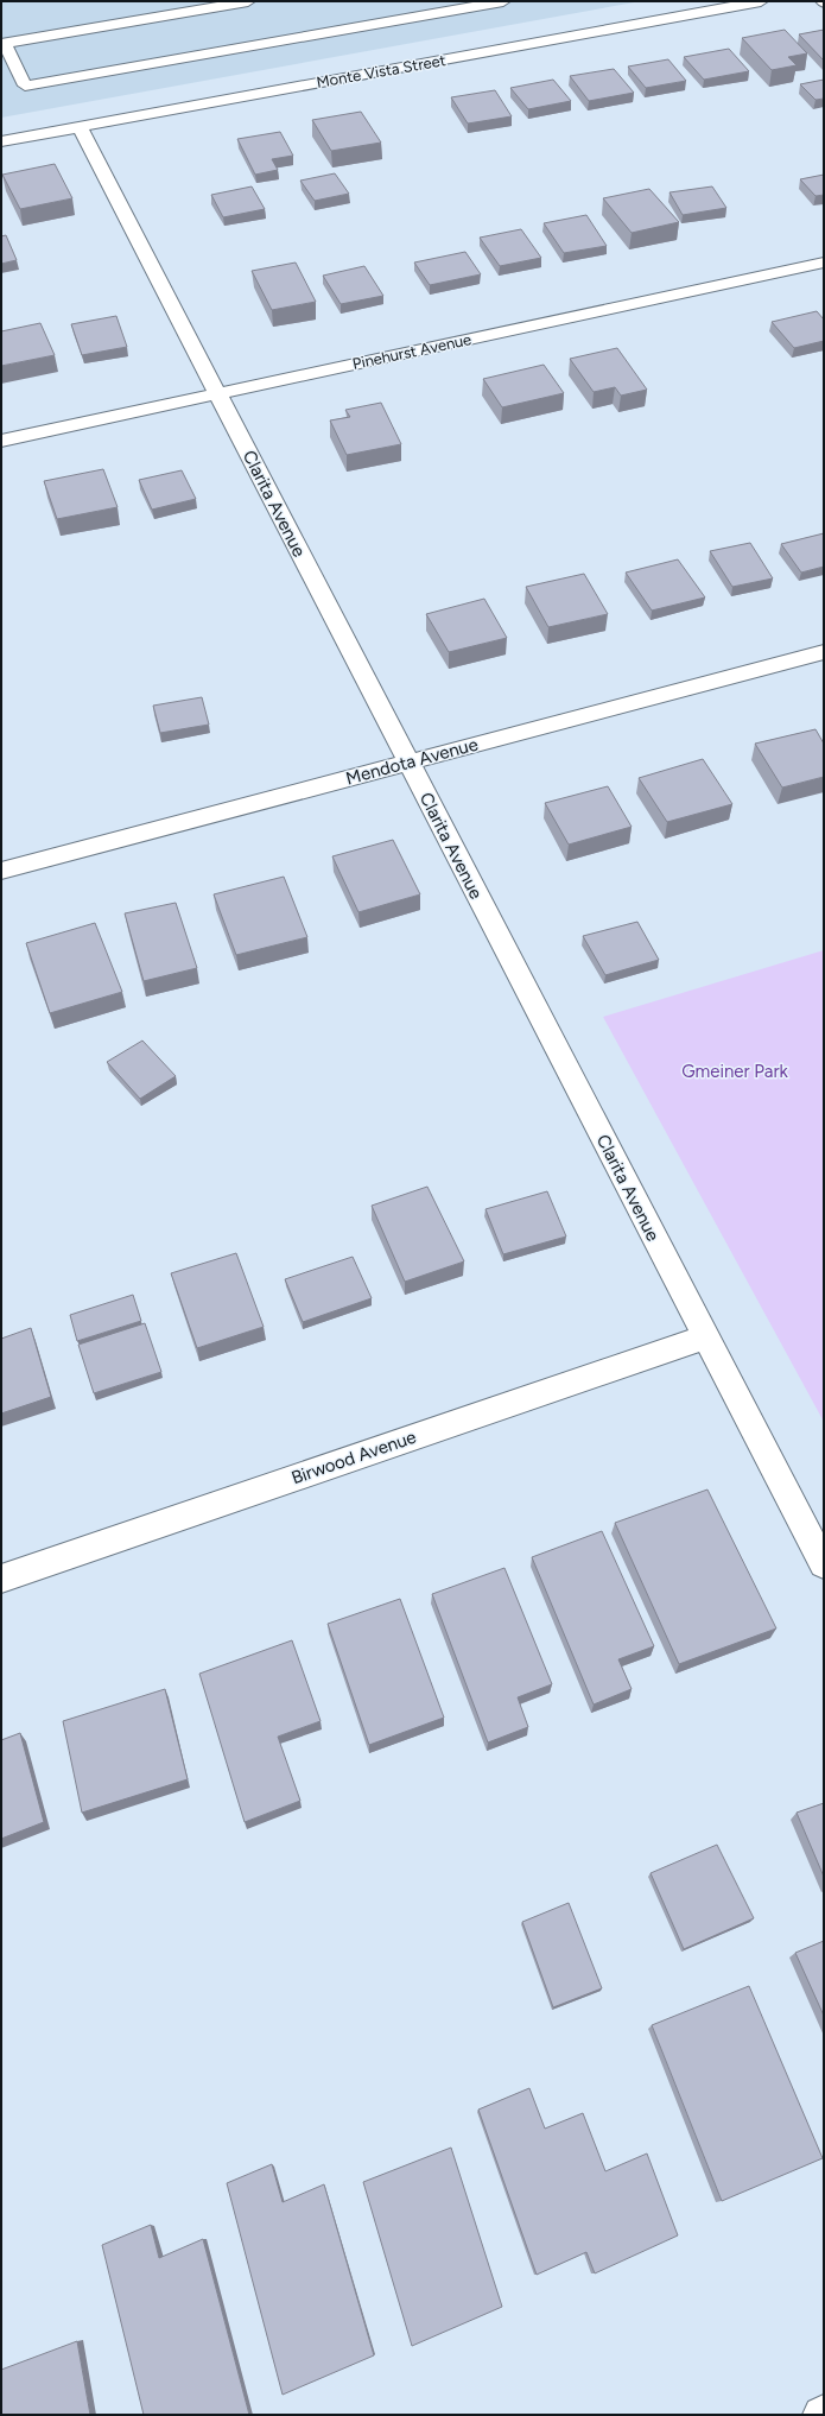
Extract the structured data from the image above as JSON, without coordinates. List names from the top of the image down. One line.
{"streets":{"street":["Monte Vista Street","Pinehurst Avenue","Clarita Avenue","Mendota Avenue","Birwood Avenue"]},"crossings":[["Monte Vista Street","Clarita Avenue"],["Pinehurst Avenue","Clarita Avenue"],["Clarita Avenue","Mendota Avenue"],["Clarita Avenue","Birwood Avenue"]],"parks":["Gmeiner Park"]}
